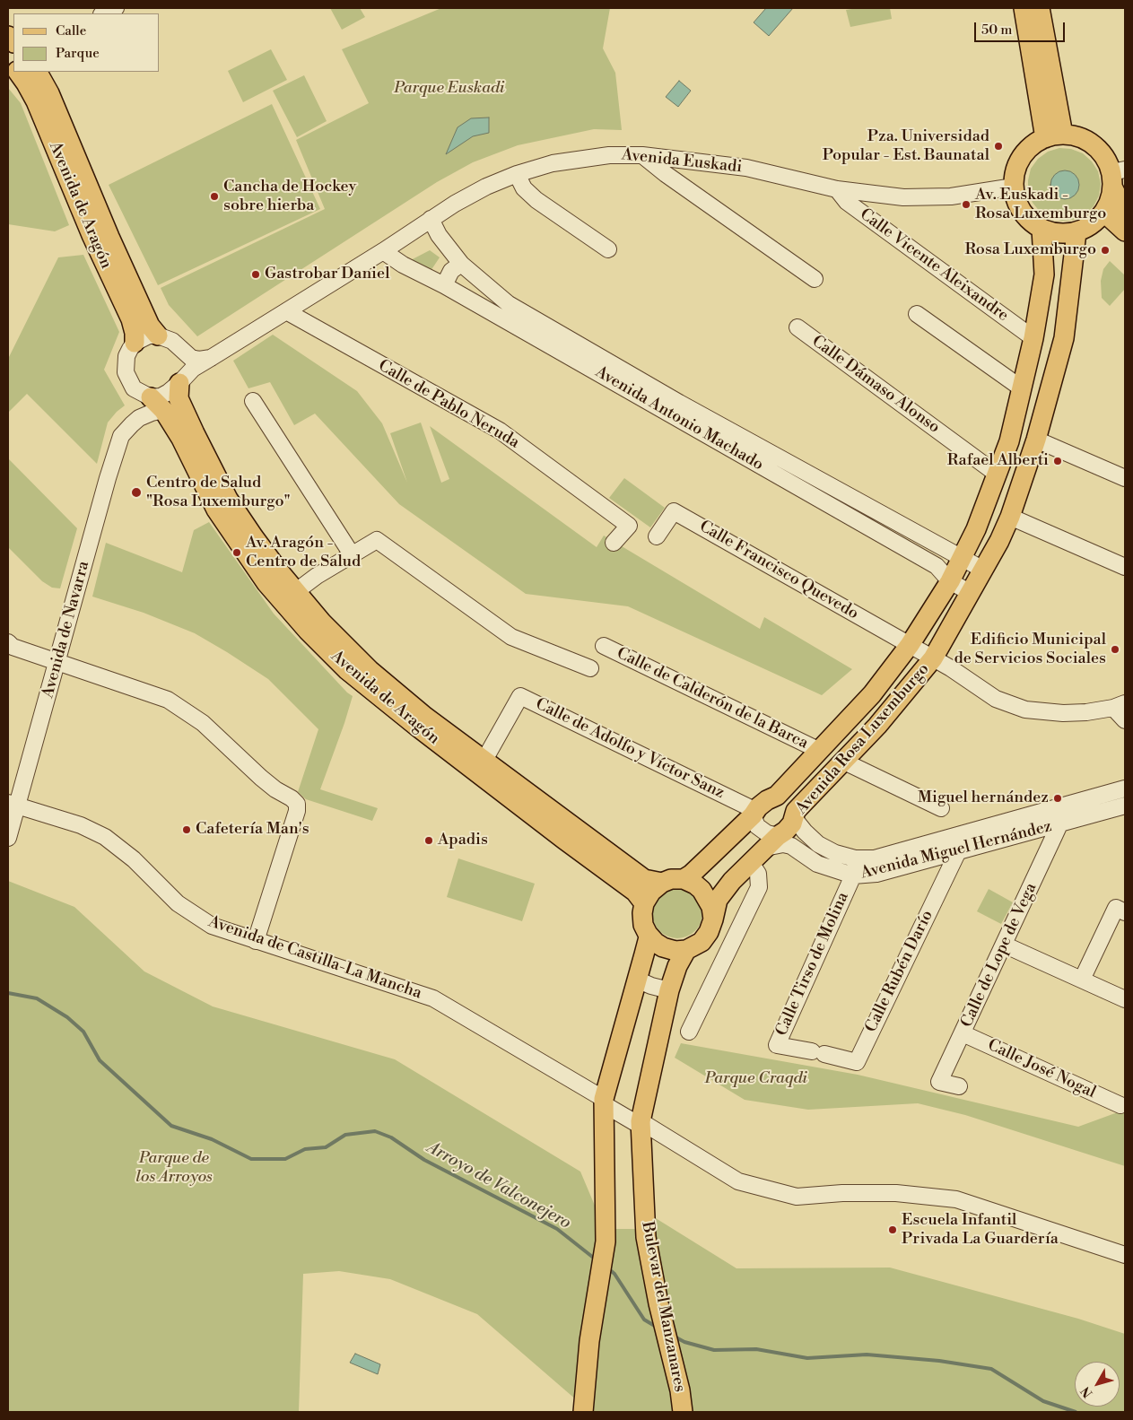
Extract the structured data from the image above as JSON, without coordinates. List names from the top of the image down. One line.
{"streets":{"main road":["Avenida de Aragón","Avenida Rosa Luxemburgo","Bulevar del Manzanares"],"street":["Avenida Euskadi","Calle Vicente Aleixandre","Calle Dámaso Alonso","Calle de Pablo Neruda","Avenida Antonio Machado","Calle Francisco Quevedo","Avenida de Navarra","Calle de Calderón de la Barca","Calle de Adolfo y Víctor Sanz","Avenida Miguel Hernández","Calle de Lope de Vega","Avenida de Castilla-La Mancha","Calle Tirso de Molina","Calle Rubén Darío","Calle José Nogal"]},"crossings":[["Avenida Euskadi","Avenida de Aragón"],["Avenida Euskadi","Calle Vicente Aleixandre"],["Avenida Euskadi","Calle de Pablo Neruda"],["Avenida Euskadi","Avenida Antonio Machado"],["Avenida Euskadi","Avenida Rosa Luxemburgo"],["Avenida de Aragón","Avenida Rosa Luxemburgo"],["Avenida de Aragón","Calle de Adolfo y Víctor Sanz"],["Avenida de Aragón","Bulevar del Manzanares"],["Calle Vicente Aleixandre","Avenida Rosa Luxemburgo"],["Calle Dámaso Alonso","Avenida Rosa Luxemburgo"],["Avenida Antonio Machado","Avenida Rosa Luxemburgo"],["Calle Francisco Quevedo","Avenida Rosa Luxemburgo"],["Avenida de Navarra","Avenida de Castilla-La Mancha"],["Calle de Calderón de la Barca","Avenida Rosa Luxemburgo"],["Avenida Rosa Luxemburgo","Calle de Adolfo y Víctor Sanz"],["Avenida Rosa Luxemburgo","Avenida Miguel Hernández"],["Avenida Rosa Luxemburgo","Bulevar del Manzanares"],["Calle de Adolfo y Víctor Sanz","Avenida Miguel Hernández"],["Avenida Miguel Hernández","Calle de Lope de Vega"],["Avenida Miguel Hernández","Calle Tirso de Molina"],["Avenida Miguel Hernández","Calle Rubén Darío"],["Calle de Lope de Vega","Calle José Nogal"],["Avenida de Castilla-La Mancha","Bulevar del Manzanares"],["Calle Tirso de Molina","Calle Rubén Darío"]],"water":["Arroyo de Valconejero"],"parks":["Parque Euskadi","Parque Craqdi","Parque de los Arroyos"],"places":["Pza. Universidad Popular - Est. Baunatal","Cancha de Hockey sobre hierba","Av. Euskadi - Rosa Luxemburgo","Rosa Luxemburgo","Gastrobar Daniel","Rafael Alberti","Centro de Salud \"Rosa Luxemburgo\"","Av. Aragón - Centro de Salud","Edificio Municipal de Servicios Sociales","Miguel hernández","Cafetería Man's","Apadis","Escuela Infantil Privada La Guardería"],"legend":["Calle","Parque"],"scale_bar":"50 m","north":"bottom left"}
